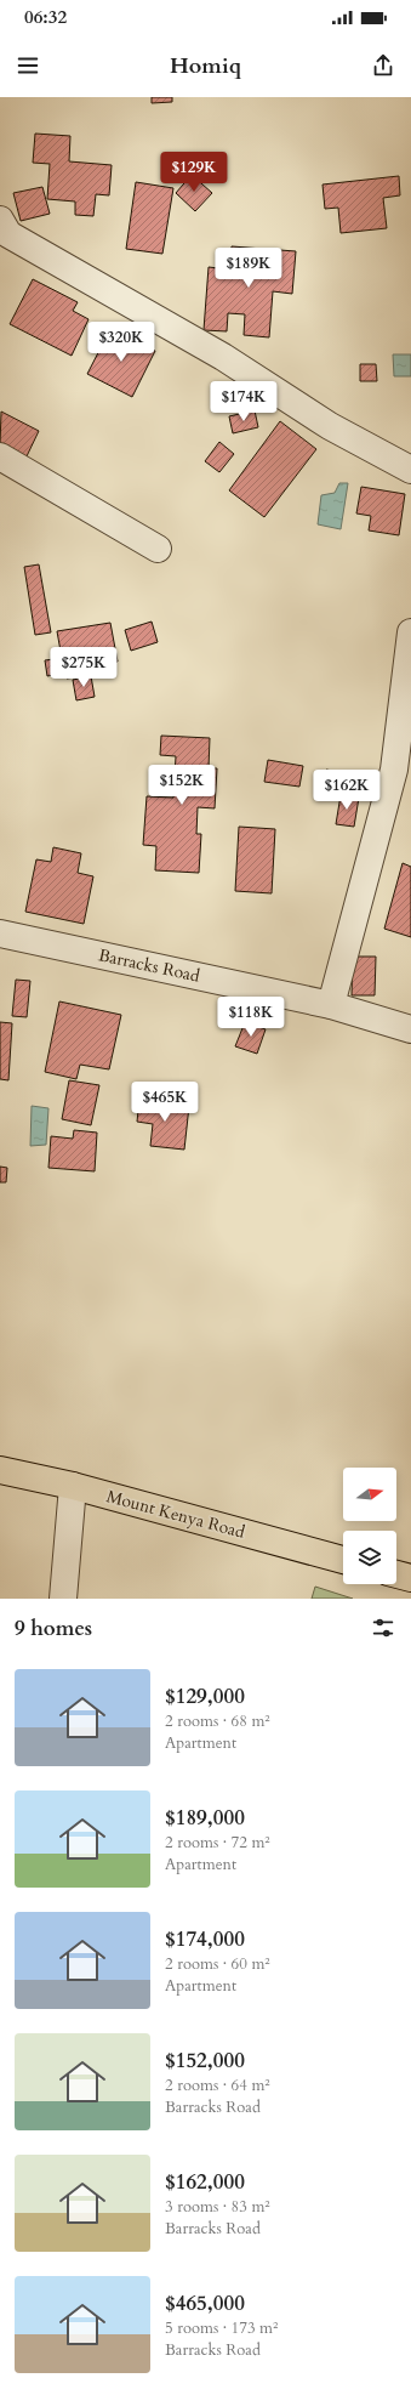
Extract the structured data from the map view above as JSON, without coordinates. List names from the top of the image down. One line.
{"streets":{"main road":["Mount Kenya Road"],"street":["Barracks Road"]},"north":"right","page":{"status":"06:32","header":"Homiq","price":["$129K","$189K","$320K","$174K","$275K","$152K","$162K","$118K","$465K"],"heading":"9 homes","list":[{"name":"$129,000","note":"2 rooms · 68 m² · Apartment"},{"name":"$189,000","note":"2 rooms · 72 m² · Apartment"},{"name":"$174,000","note":"2 rooms · 60 m² · Apartment"},{"name":"$152,000","note":"2 rooms · 64 m² · Barracks Road"},{"name":"$162,000","note":"3 rooms · 83 m² · Barracks Road"},{"name":"$465,000","note":"5 rooms · 173 m² · Barracks Road"}]}}
